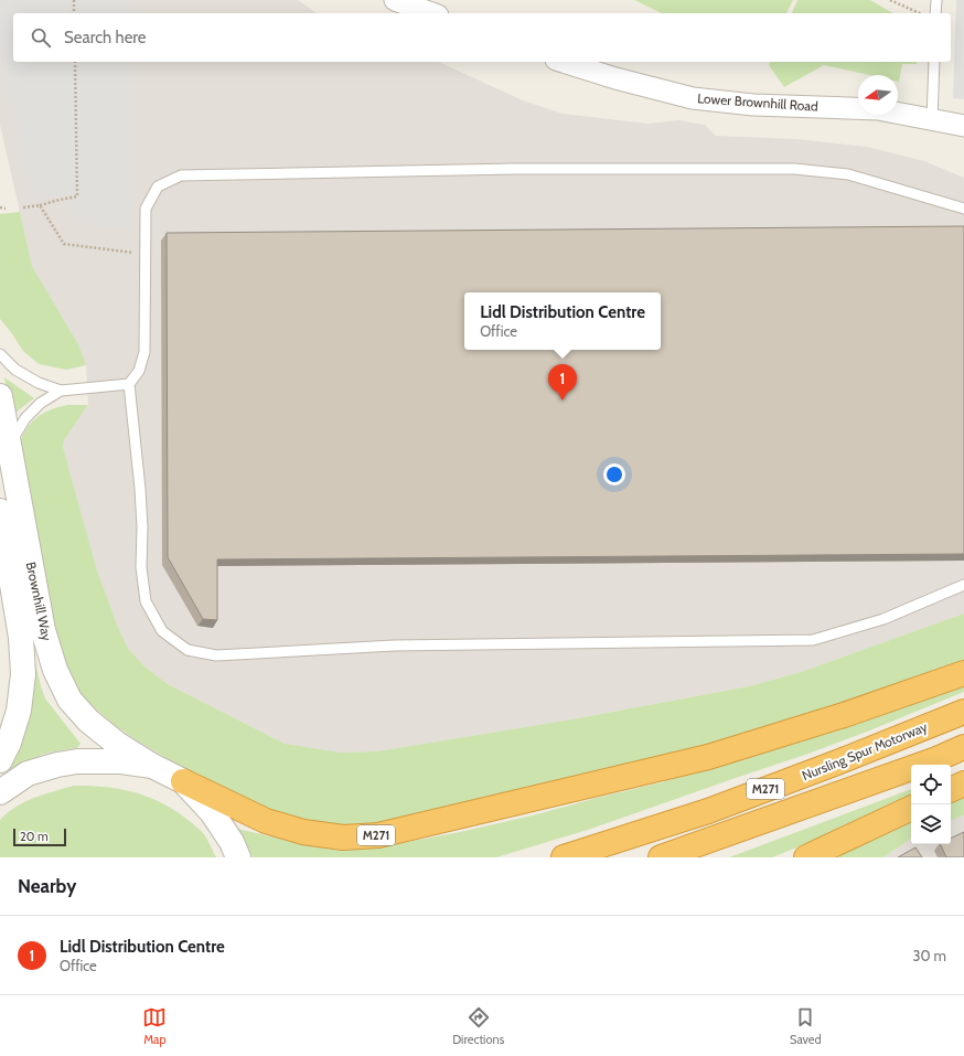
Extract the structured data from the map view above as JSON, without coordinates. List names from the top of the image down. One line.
{"streets":{"highway":["Nursling Spur Motorway","M271"],"street":["Lower Brownhill Road","Brownhill Way"]},"scale_bar":"20 m","north":"left","page":{"search":"Search here","popup":["Lidl Distribution Centre","Office"],"pins":"1","scale":"20 m","heading":"Nearby","list":[{"mark":"1","name":"Lidl Distribution Centre","note":"Office","value":"30 m"}],"nav":["Map","Directions","Saved"]}}
